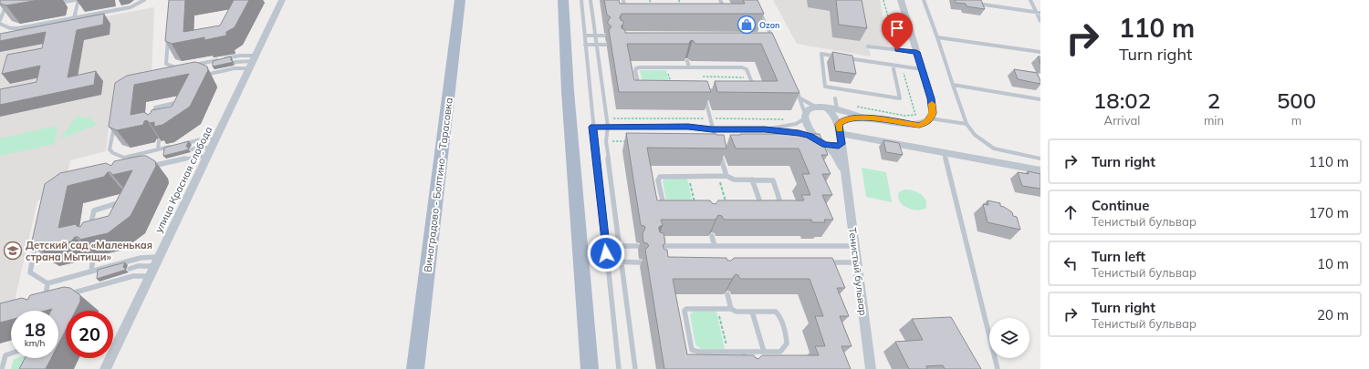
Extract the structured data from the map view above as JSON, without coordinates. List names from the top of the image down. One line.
{"streets":{"main road":["Виноградово - Болтино - Тарасовка"],"street":["улица Красная слобода","Тенистый бульвар"]},"places":{"shop":["Ozon"],"school or university":["Детский сад «Маленькая страна Мытищи»"]},"page":{"turn":["110 m","Turn right"],"eta":["18:02","Arrival","2","min","500","m"],"list":[{"name":"Turn right","value":"110 m"},{"name":"Continue","note":"Тенистый бульвар","value":"170 m"},{"name":"Turn left","note":"Тенистый бульвар","value":"10 m"},{"name":"Turn right","note":"Тенистый бульвар","value":"20 m"}],"speed":"18 km/h","limit":"20"}}
